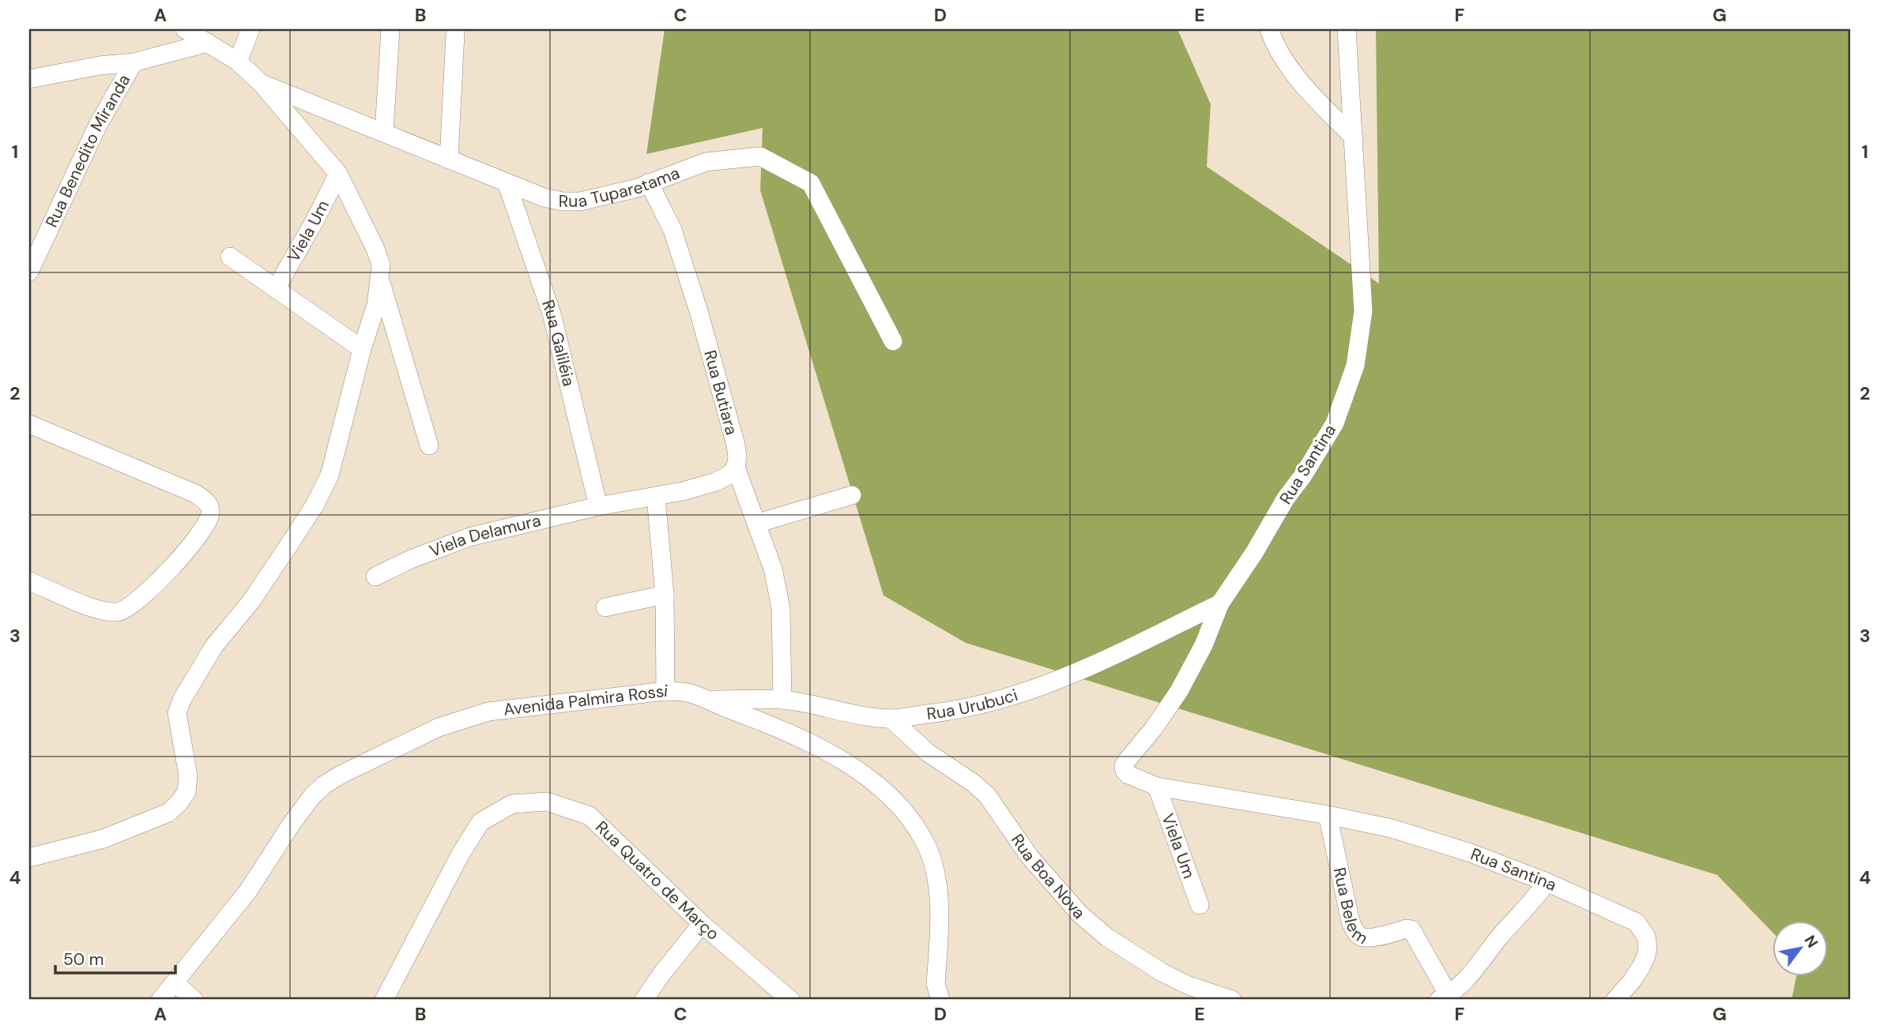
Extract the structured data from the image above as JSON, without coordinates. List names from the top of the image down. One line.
{"streets":{"street":["Rua Benedito Miranda","Rua Tuparetama","Viela Um","Rua Galiléia","Rua Butiara","Rua Santina","Viela Delamura","Avenida Palmira Rossi","Rua Urubuci","Rua Boa Nova","Rua Quatro de Março","Rua Belem"]},"crossings":[["Rua Tuparetama","Rua Galiléia"],["Rua Tuparetama","Rua Butiara"],["Viela Um","Rua Santina"],["Rua Galiléia","Viela Delamura"],["Rua Butiara","Rua Urubuci"],["Rua Santina","Rua Urubuci"],["Rua Santina","Rua Belem"],["Avenida Palmira Rossi","Rua Urubuci"],["Rua Urubuci","Rua Boa Nova"]],"scale_bar":"50 m","north":"top right","grid":{"columns":["A","B","C","D","E","F","G"],"rows":["1","2","3","4"]}}
